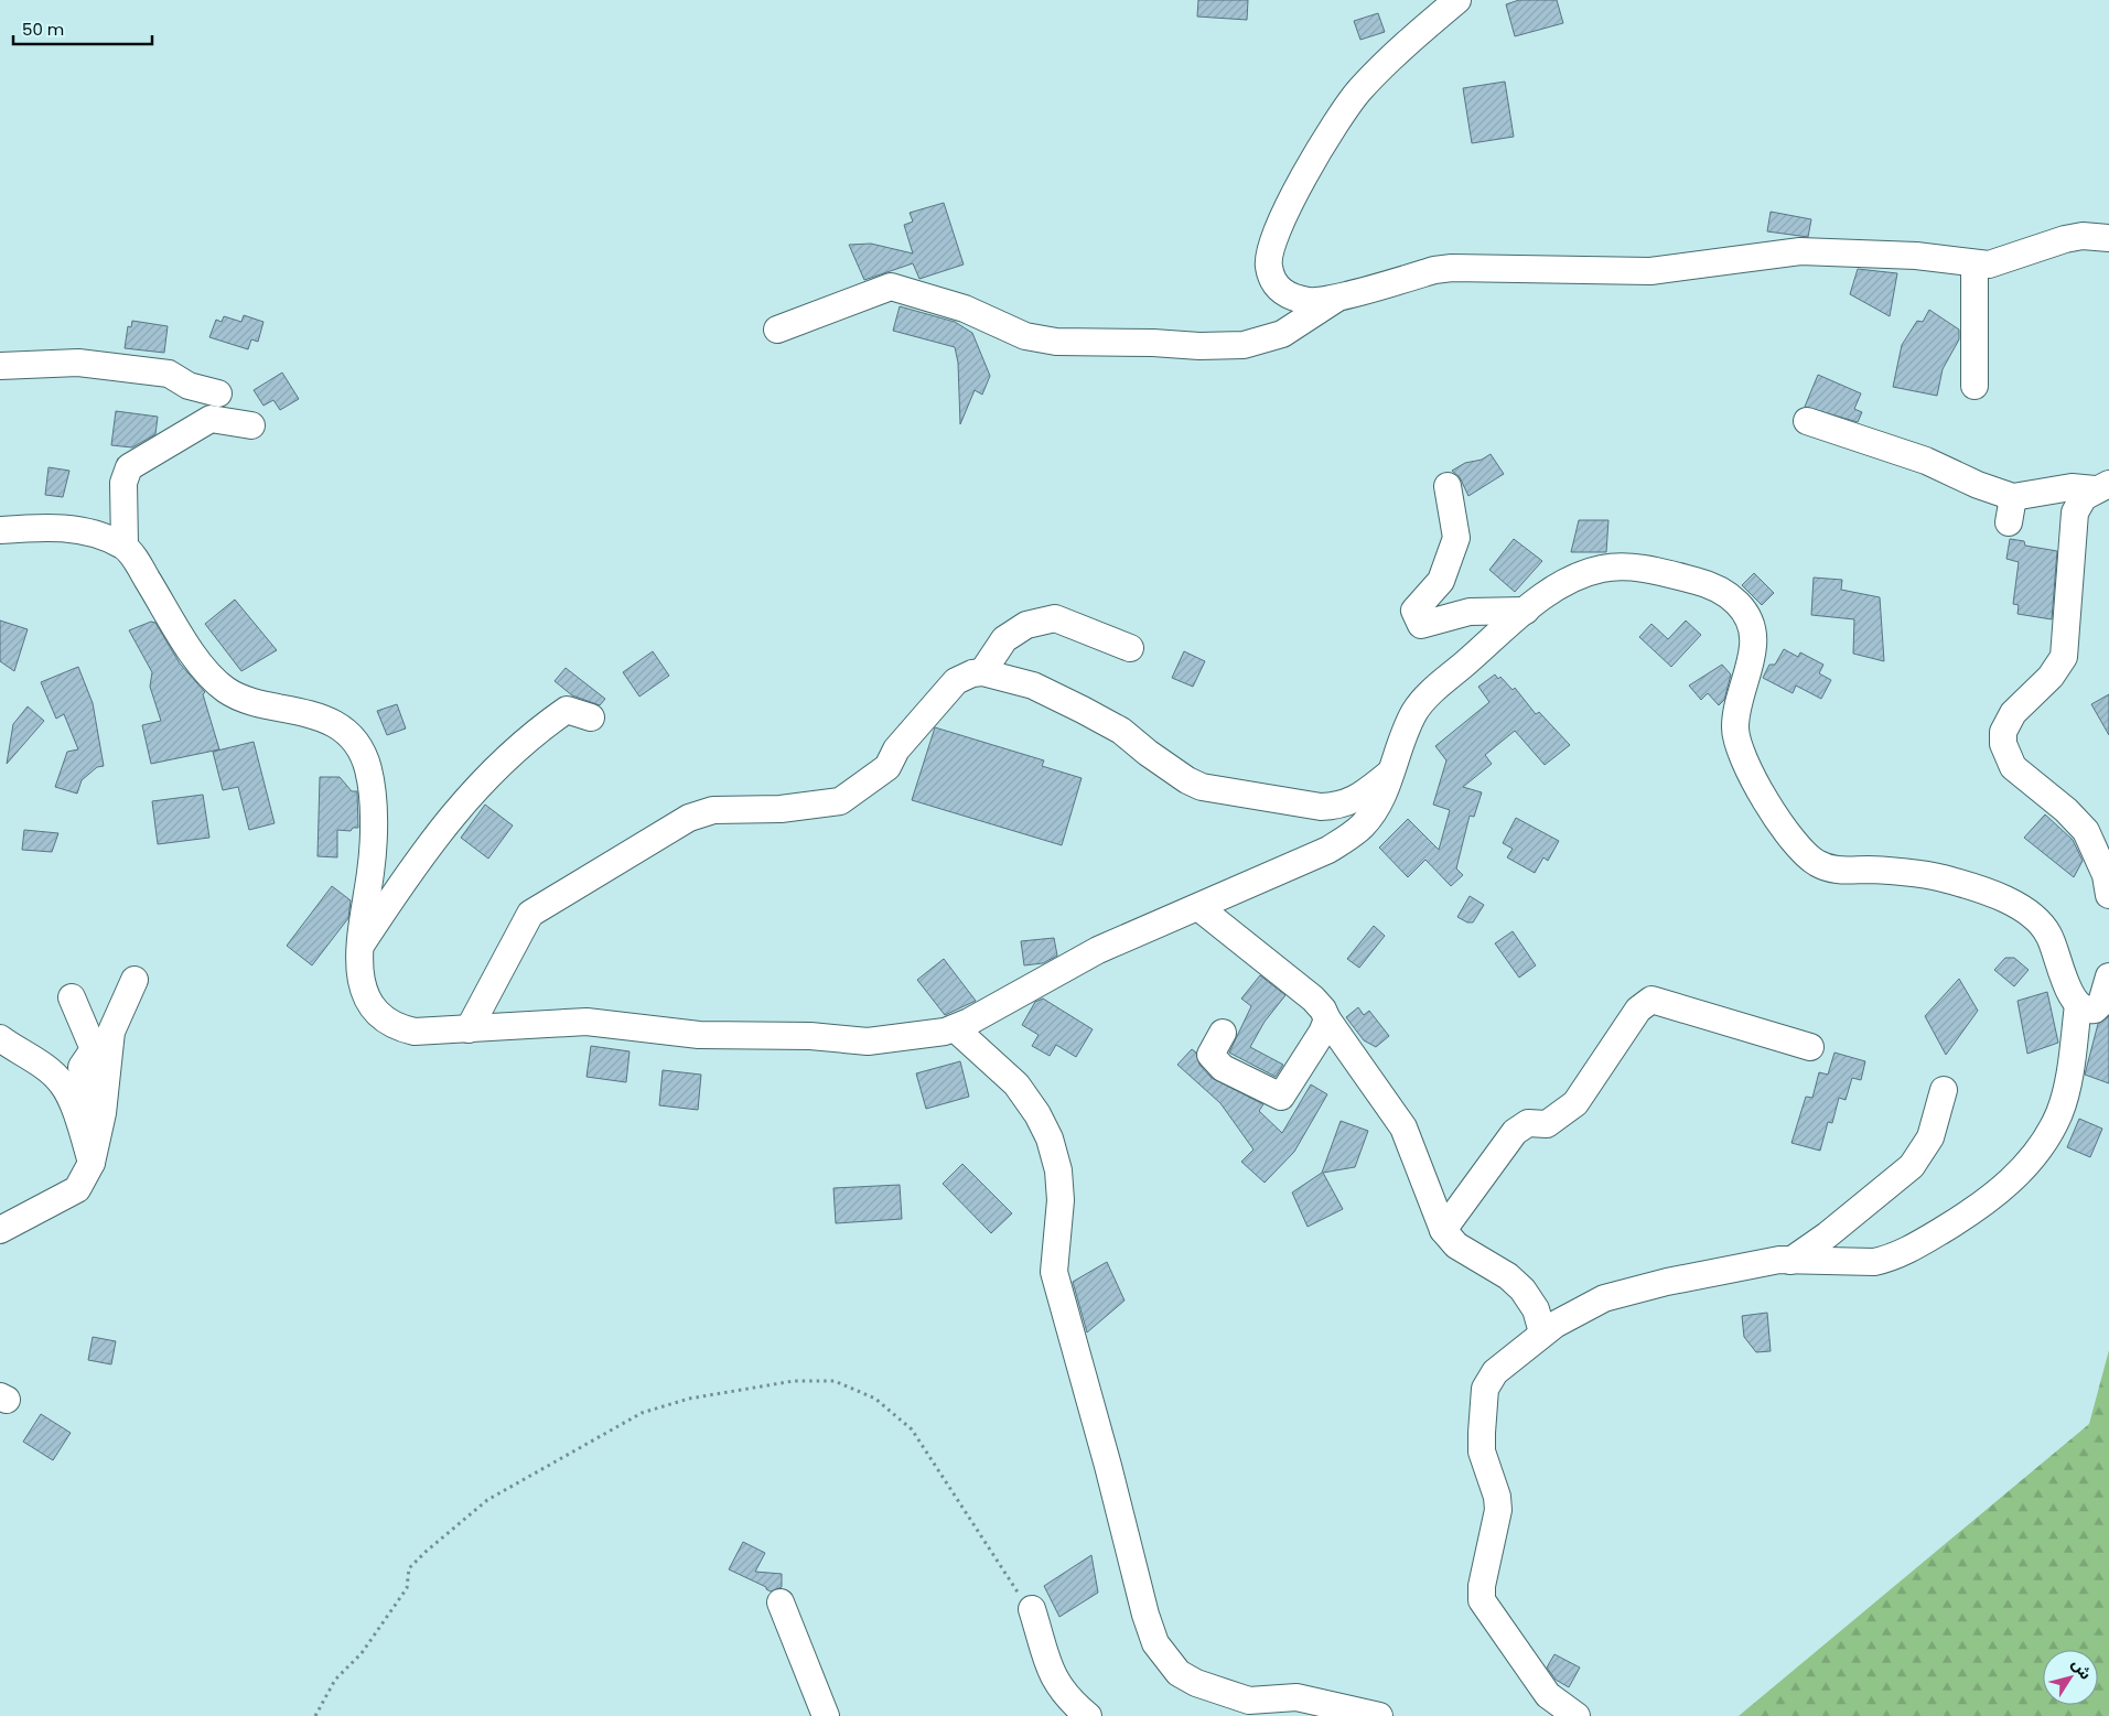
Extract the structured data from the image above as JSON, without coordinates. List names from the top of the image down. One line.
{"scale_bar":"50 m","north":"top right"}
